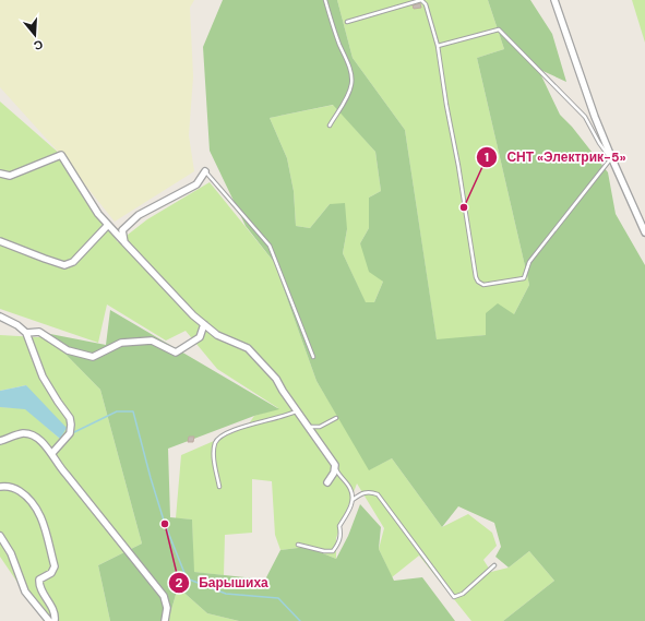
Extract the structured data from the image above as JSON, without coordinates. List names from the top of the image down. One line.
{"places":["СНТ «Электрик-5»","Барышиха"],"north":"bottom"}
